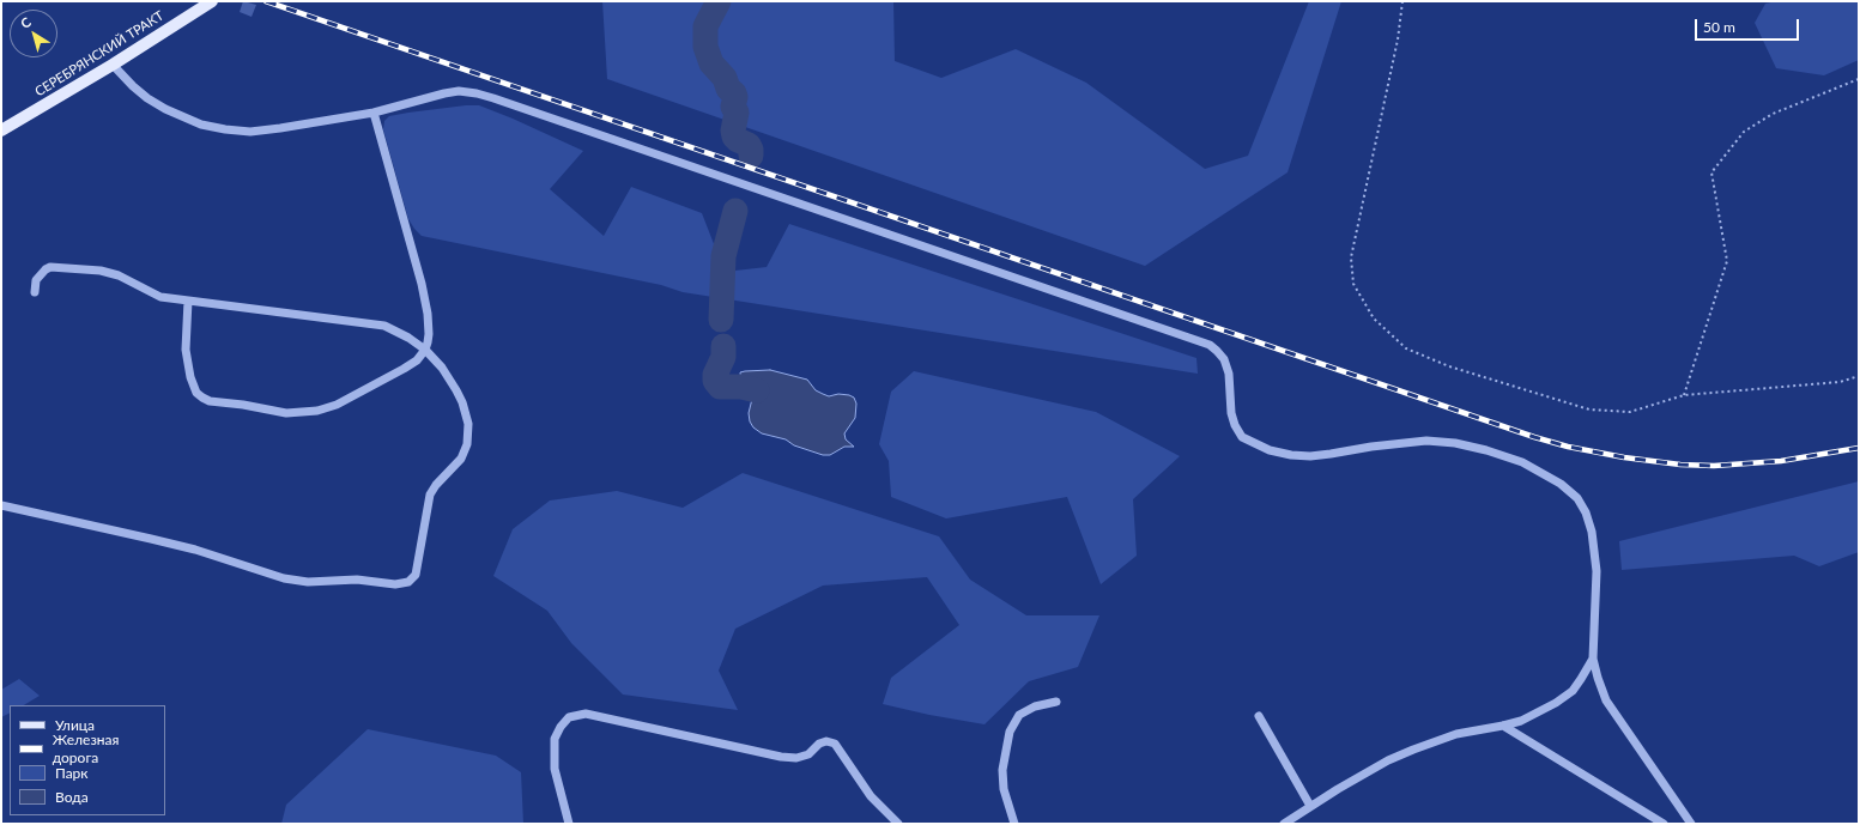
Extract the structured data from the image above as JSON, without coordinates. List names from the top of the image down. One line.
{"streets":{"main road":["СЕРЕБРЯНСКИЙ ТРАКТ"]},"legend":["Улица","Железная дорога","Парк","Вода"],"scale_bar":"50 m","north":"top left"}
